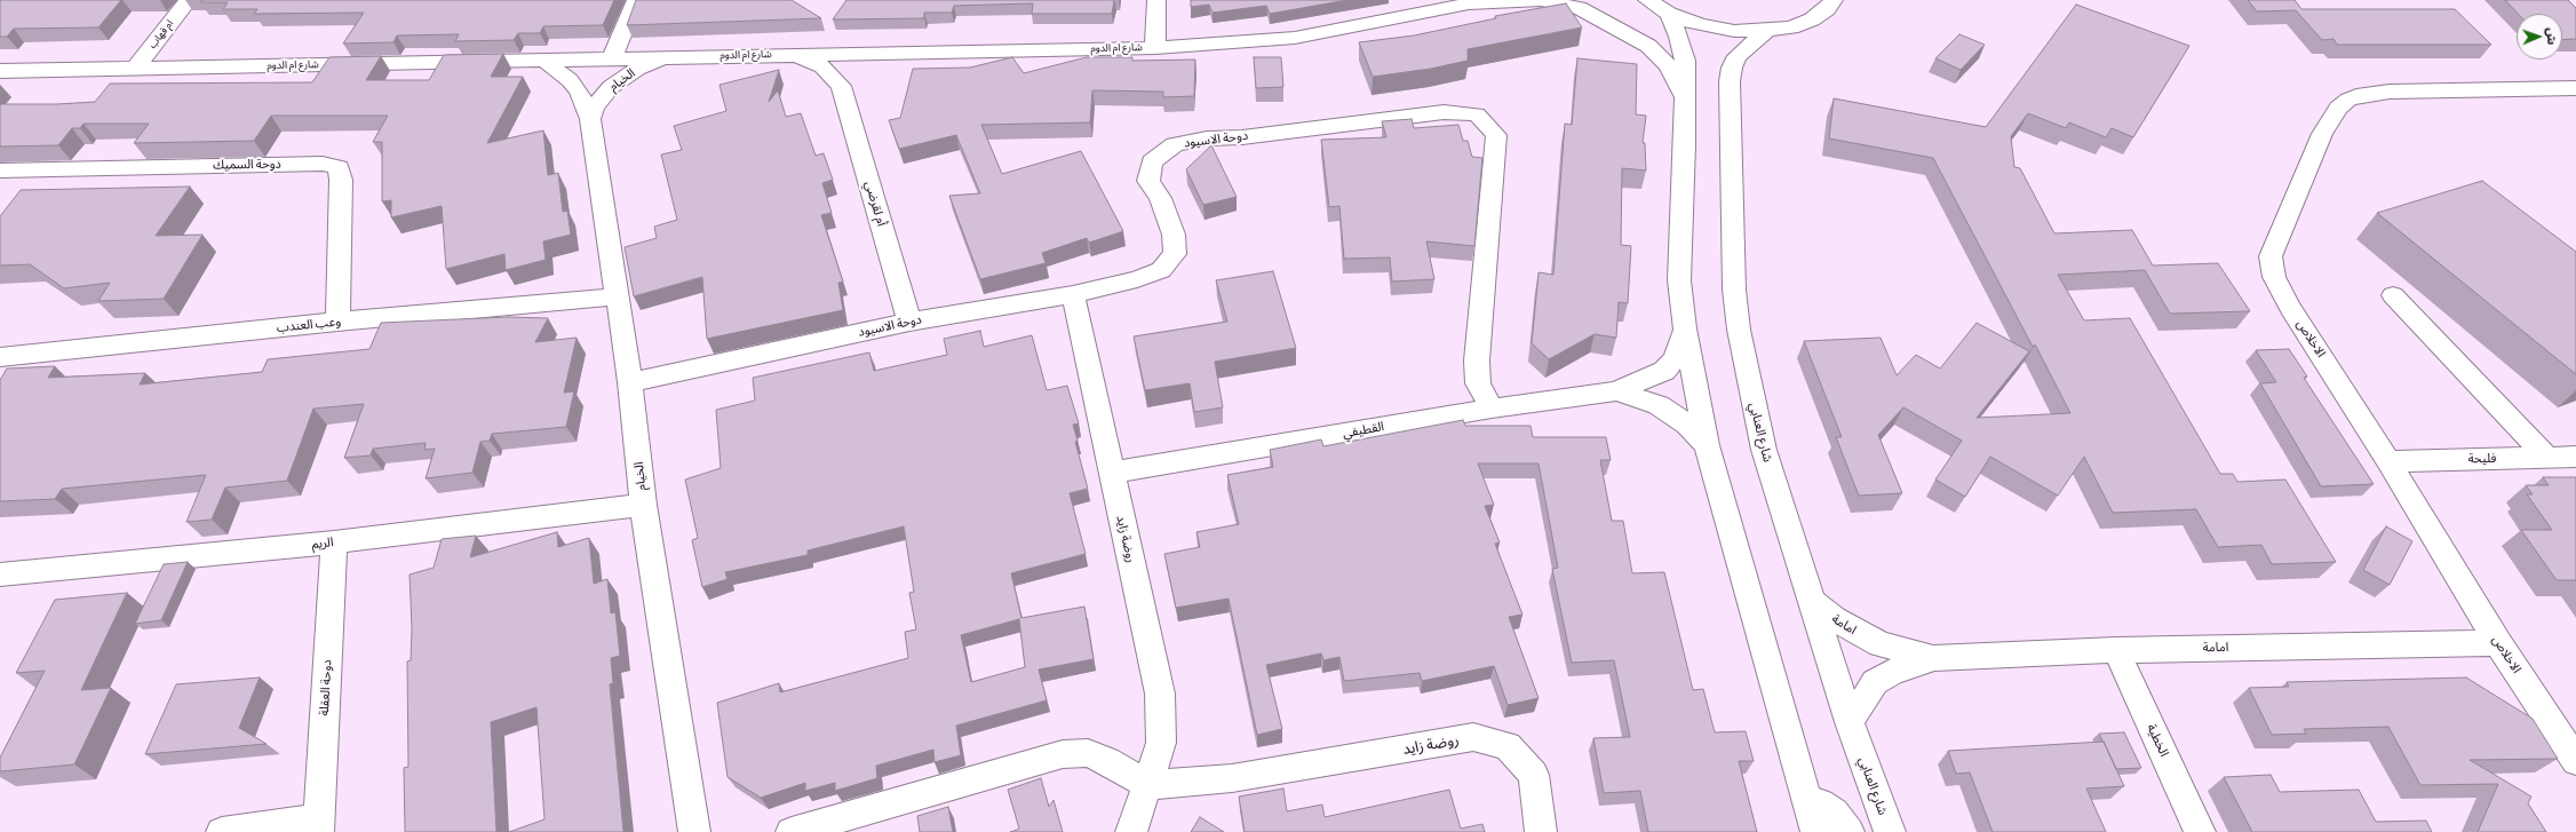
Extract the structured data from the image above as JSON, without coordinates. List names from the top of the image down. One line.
{"streets":{"street":["ام قهاب","شارع ام الدوم","الخيام","دوحة الاسيود","دوحة السميك","أم لقرضي","وعب العندب","الاخلاص","القطيفي","شارع العنابي","فليحة","روضة زايد","الريم","امامة","دوحة العقلة","الخطية"]},"crossings":[["ام قهاب","شارع ام الدوم"],["شارع ام الدوم","الخيام"],["شارع ام الدوم","أم لقرضي"],["الخيام","دوحة الاسيود"],["الخيام","وعب العندب"],["الخيام","الريم"],["دوحة الاسيود","أم لقرضي"],["دوحة الاسيود","القطيفي"],["دوحة الاسيود","روضة زايد"],["دوحة السميك","وعب العندب"],["الاخلاص","فليحة"],["الاخلاص","امامة"],["القطيفي","روضة زايد"],["شارع العنابي","امامة"],["الريم","دوحة العقلة"],["امامة","الخطية"]],"north":"right"}
